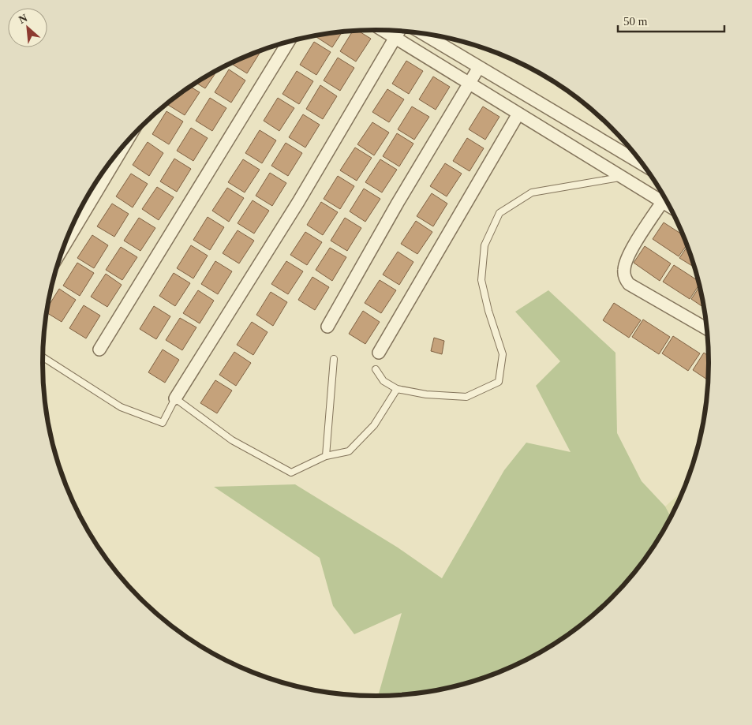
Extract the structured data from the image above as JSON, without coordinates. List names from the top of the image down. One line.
{"scale_bar":"50 m","north":"top left"}
